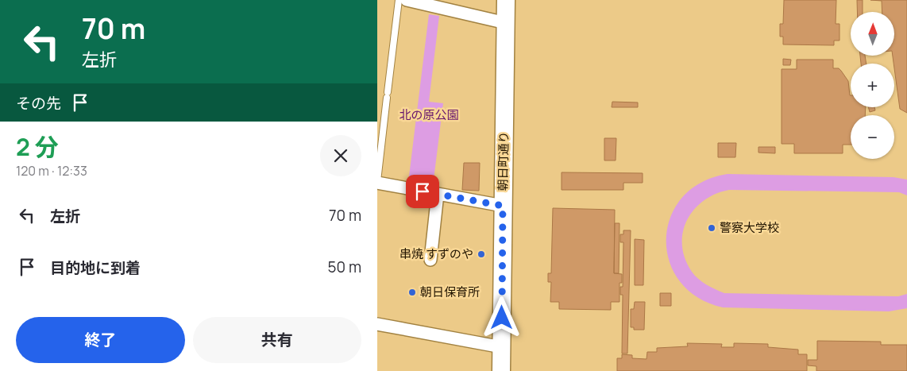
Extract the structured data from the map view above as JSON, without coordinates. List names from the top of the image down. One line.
{"streets":{"street":["朝日町通り"]},"parks":["北の原公園"],"places":["警察大学校","串焼 すずのや","朝日保育所"],"north":"top","page":{"turn":["70 m","左折"],"map_buttons":["+","−"],"then":"その先","heading":["2 分","120 m · 12:33"],"list":[{"name":"左折","value":"70 m"},{"name":"目的地に到着","value":"50 m"}],"buttons":["終了","共有"]}}
